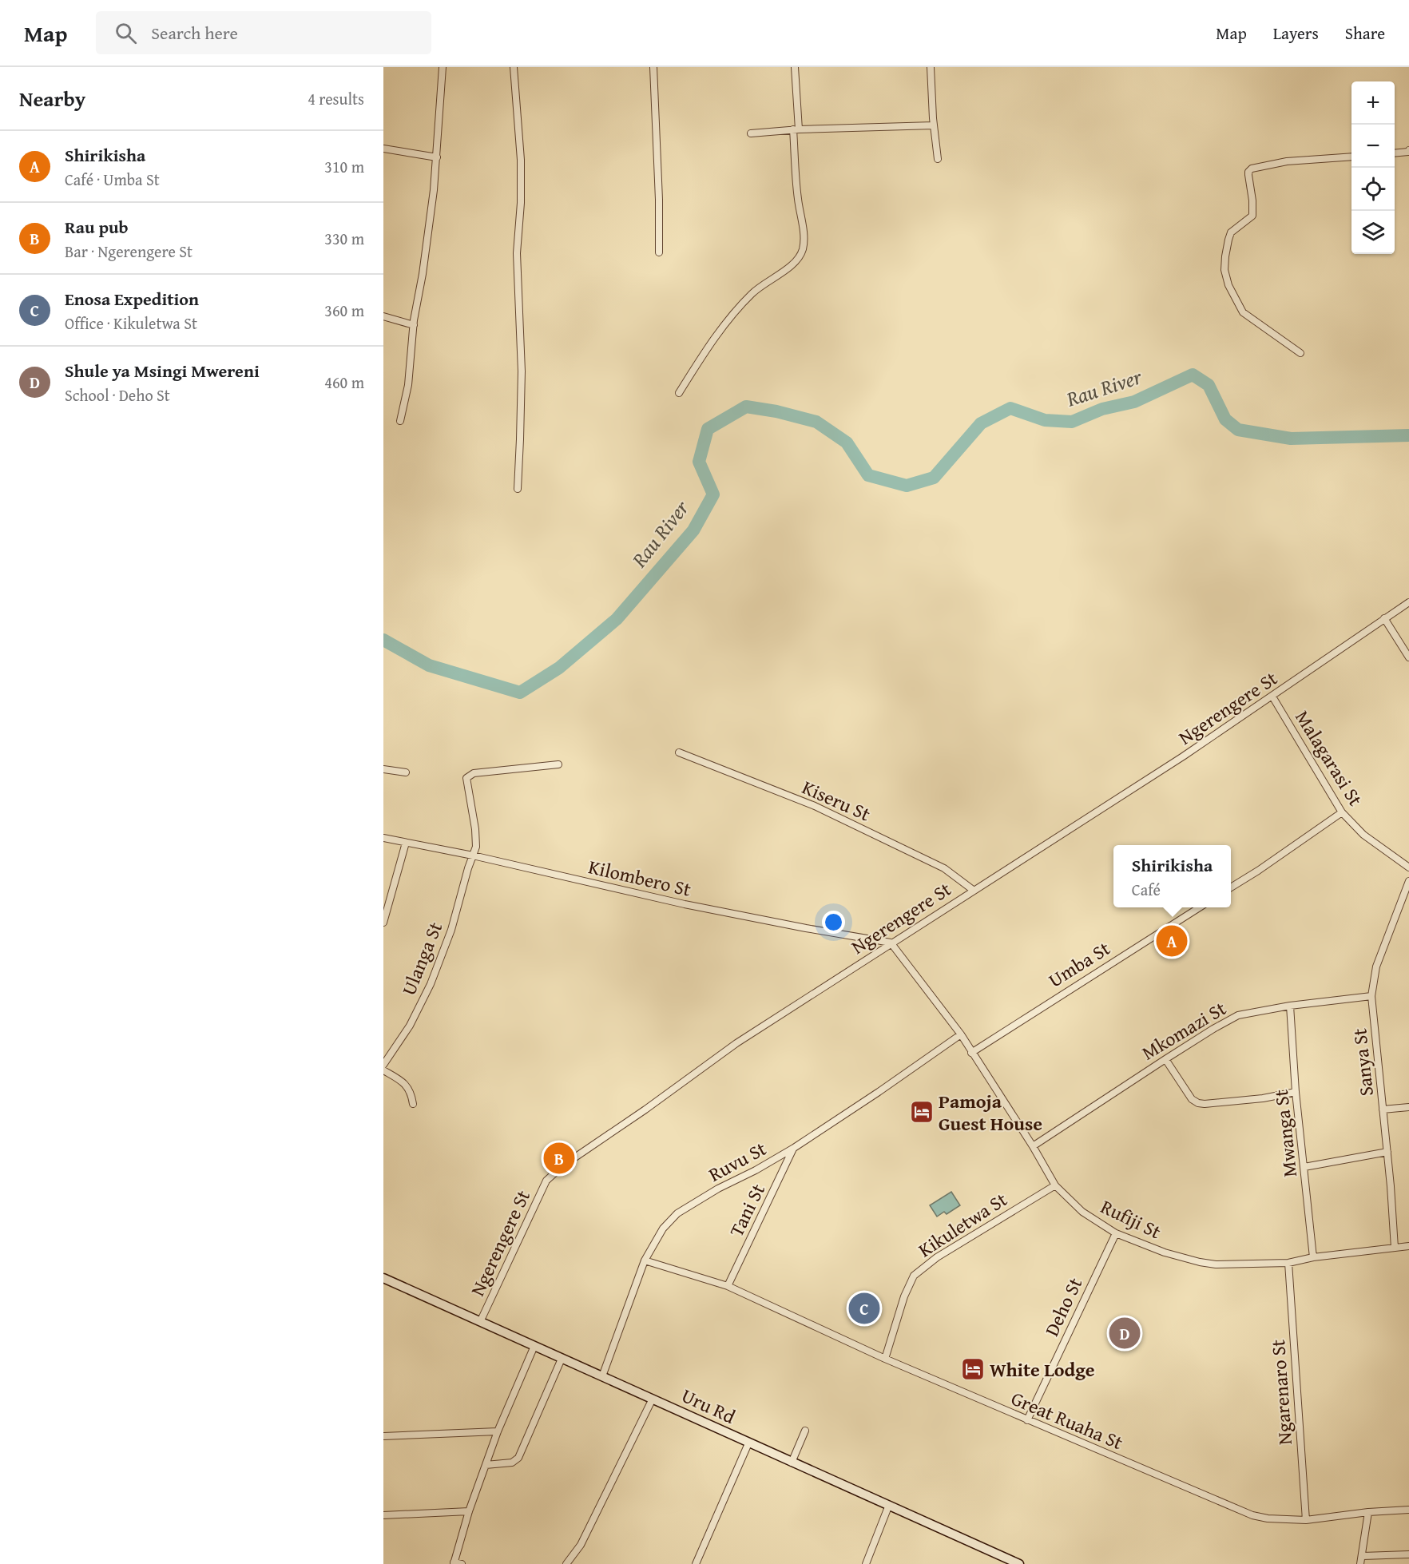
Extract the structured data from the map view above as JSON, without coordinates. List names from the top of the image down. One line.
{"streets":{"street":["Ngerengere St","Malagarasi St","Kiseru St","Kilombero St","Ulanga St","Umba St","Mkomazi St","Sanya St","Mwanga St","Ruvu St","Tani St","Rufiji St","Kikuletwa St","Deho St","Ngarenaro St","Uru Rd","Great Ruaha St"]},"crossings":[["Ngerengere St","Malagarasi St"],["Ngerengere St","Kiseru St"],["Ngerengere St","Kilombero St"],["Ngerengere St","Rufiji St"],["Ngerengere St","Uru Rd"],["Kilombero St","Ulanga St"],["Kilombero St","Rufiji St"],["Umba St","Rufiji St"],["Mkomazi St","Sanya St"],["Mkomazi St","Mwanga St"],["Mkomazi St","Rufiji St"],["Sanya St","Rufiji St"],["Mwanga St","Rufiji St"],["Ruvu St","Tani St"],["Ruvu St","Rufiji St"],["Ruvu St","Uru Rd"],["Ruvu St","Great Ruaha St"],["Tani St","Great Ruaha St"],["Rufiji St","Kikuletwa St"],["Rufiji St","Deho St"],["Rufiji St","Ngarenaro St"],["Kikuletwa St","Great Ruaha St"],["Deho St","Great Ruaha St"],["Ngarenaro St","Great Ruaha St"]],"water":["Rau River"],"places":{"hotel":["Pamoja Guest House","White Lodge"]},"page":{"header":"Map","search":"Search here","nav":["Map","Layers","Share"],"heading":["Nearby","4 results"],"map_buttons":["+","−"],"list":[{"mark":"A","name":"Shirikisha","note":"Café · Umba St","value":"310 m"},{"mark":"B","name":"Rau pub","note":"Bar · Ngerengere St","value":"330 m"},{"mark":"C","name":"Enosa Expedition","note":"Office · Kikuletwa St","value":"360 m"},{"mark":"D","name":"Shule ya Msingi Mwereni","note":"School · Deho St","value":"460 m"}],"popup":["Shirikisha","Café"],"pins":["A","B","C","D"]}}
